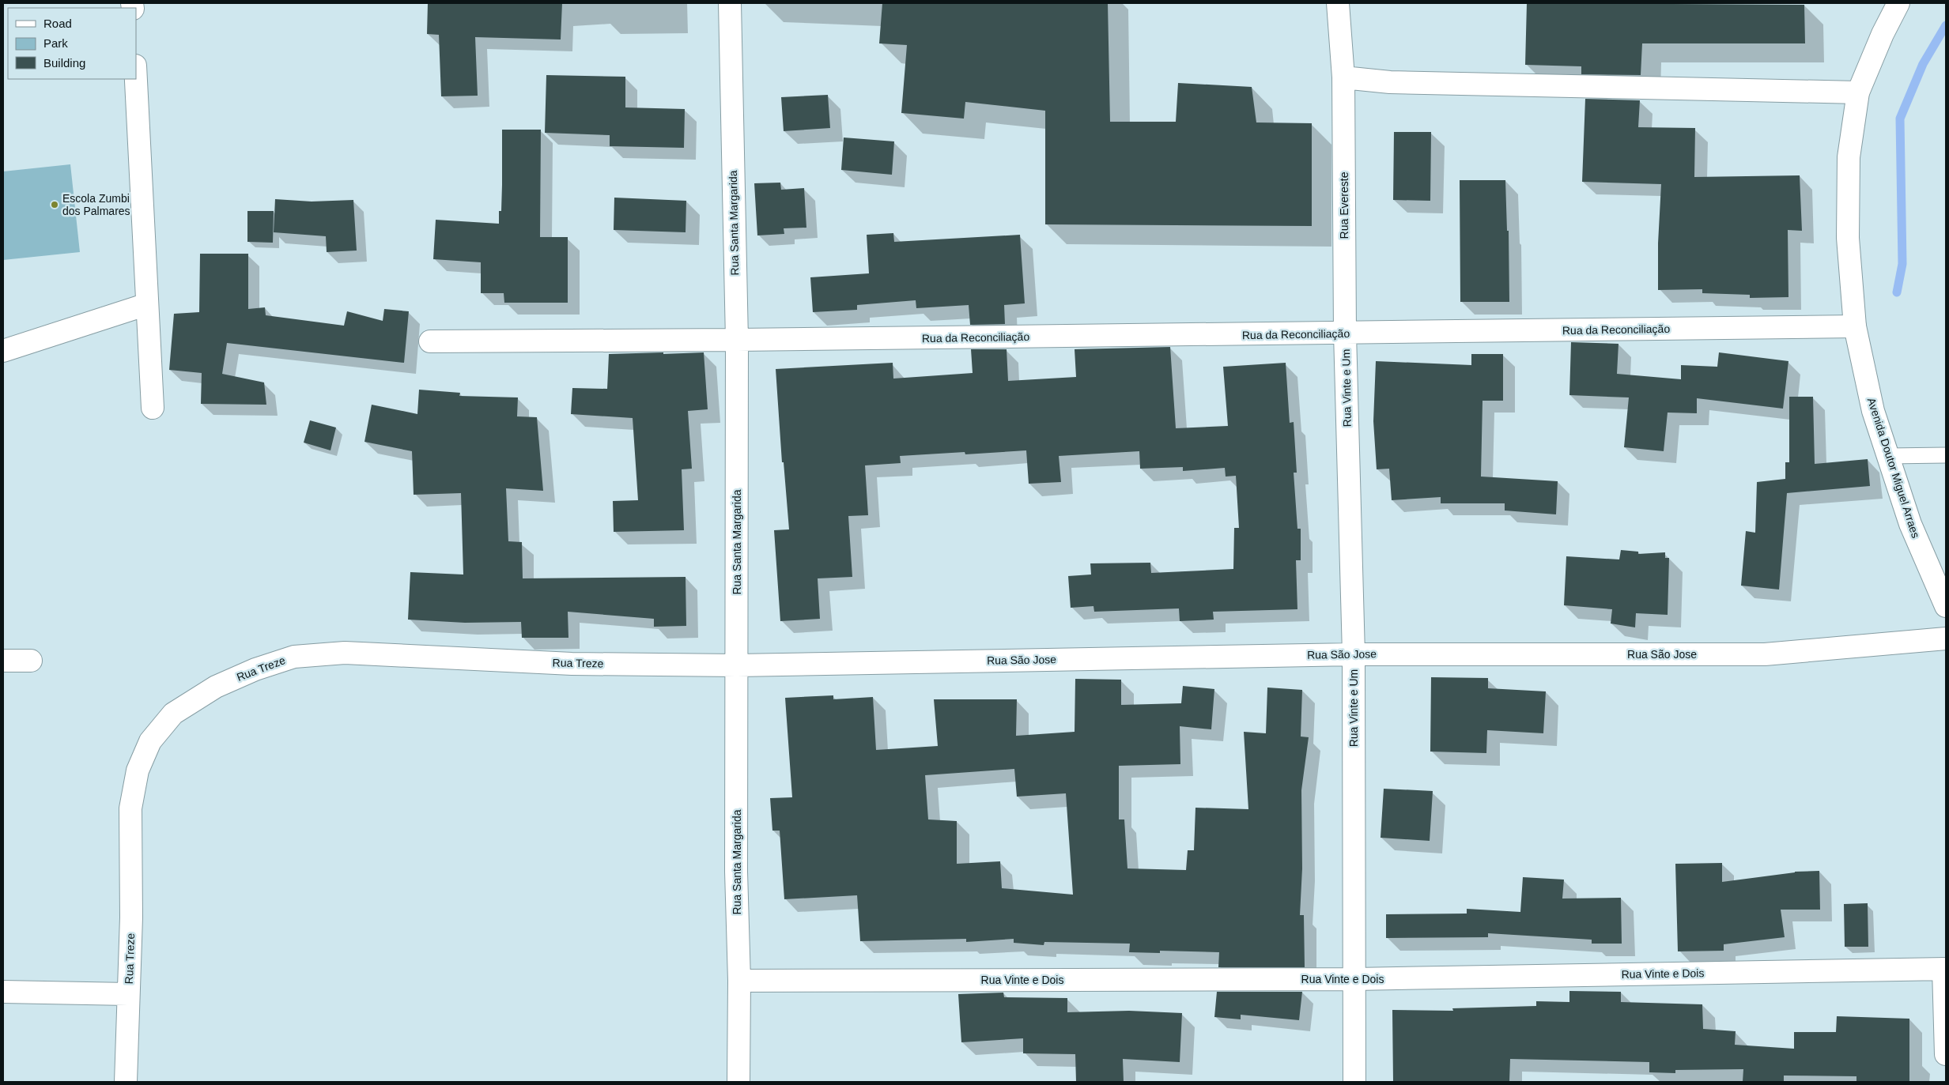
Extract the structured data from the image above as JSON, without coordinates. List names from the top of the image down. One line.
{"streets":{"street":["Rua Evereste","Rua Santa Margarida","Rua da Reconciliação","Rua Vinte e Um","Avenida Doutor Miguel Arraes","Rua São Jose","Rua Treze","Rua Vinte e Dois"]},"crossings":[["Rua Evereste","Rua da Reconciliação"],["Rua Evereste","Rua Vinte e Um"],["Rua Santa Margarida","Rua da Reconciliação"],["Rua Santa Margarida","Rua São Jose"],["Rua Santa Margarida","Rua Treze"],["Rua Santa Margarida","Rua Vinte e Dois"],["Rua da Reconciliação","Rua Vinte e Um"],["Rua da Reconciliação","Avenida Doutor Miguel Arraes"],["Rua Vinte e Um","Rua São Jose"],["Rua Vinte e Um","Rua Vinte e Dois"],["Rua São Jose","Rua Treze"]],"places":["Escola Zumbi dos Palmares"],"legend":["Road","Park","Building"]}
